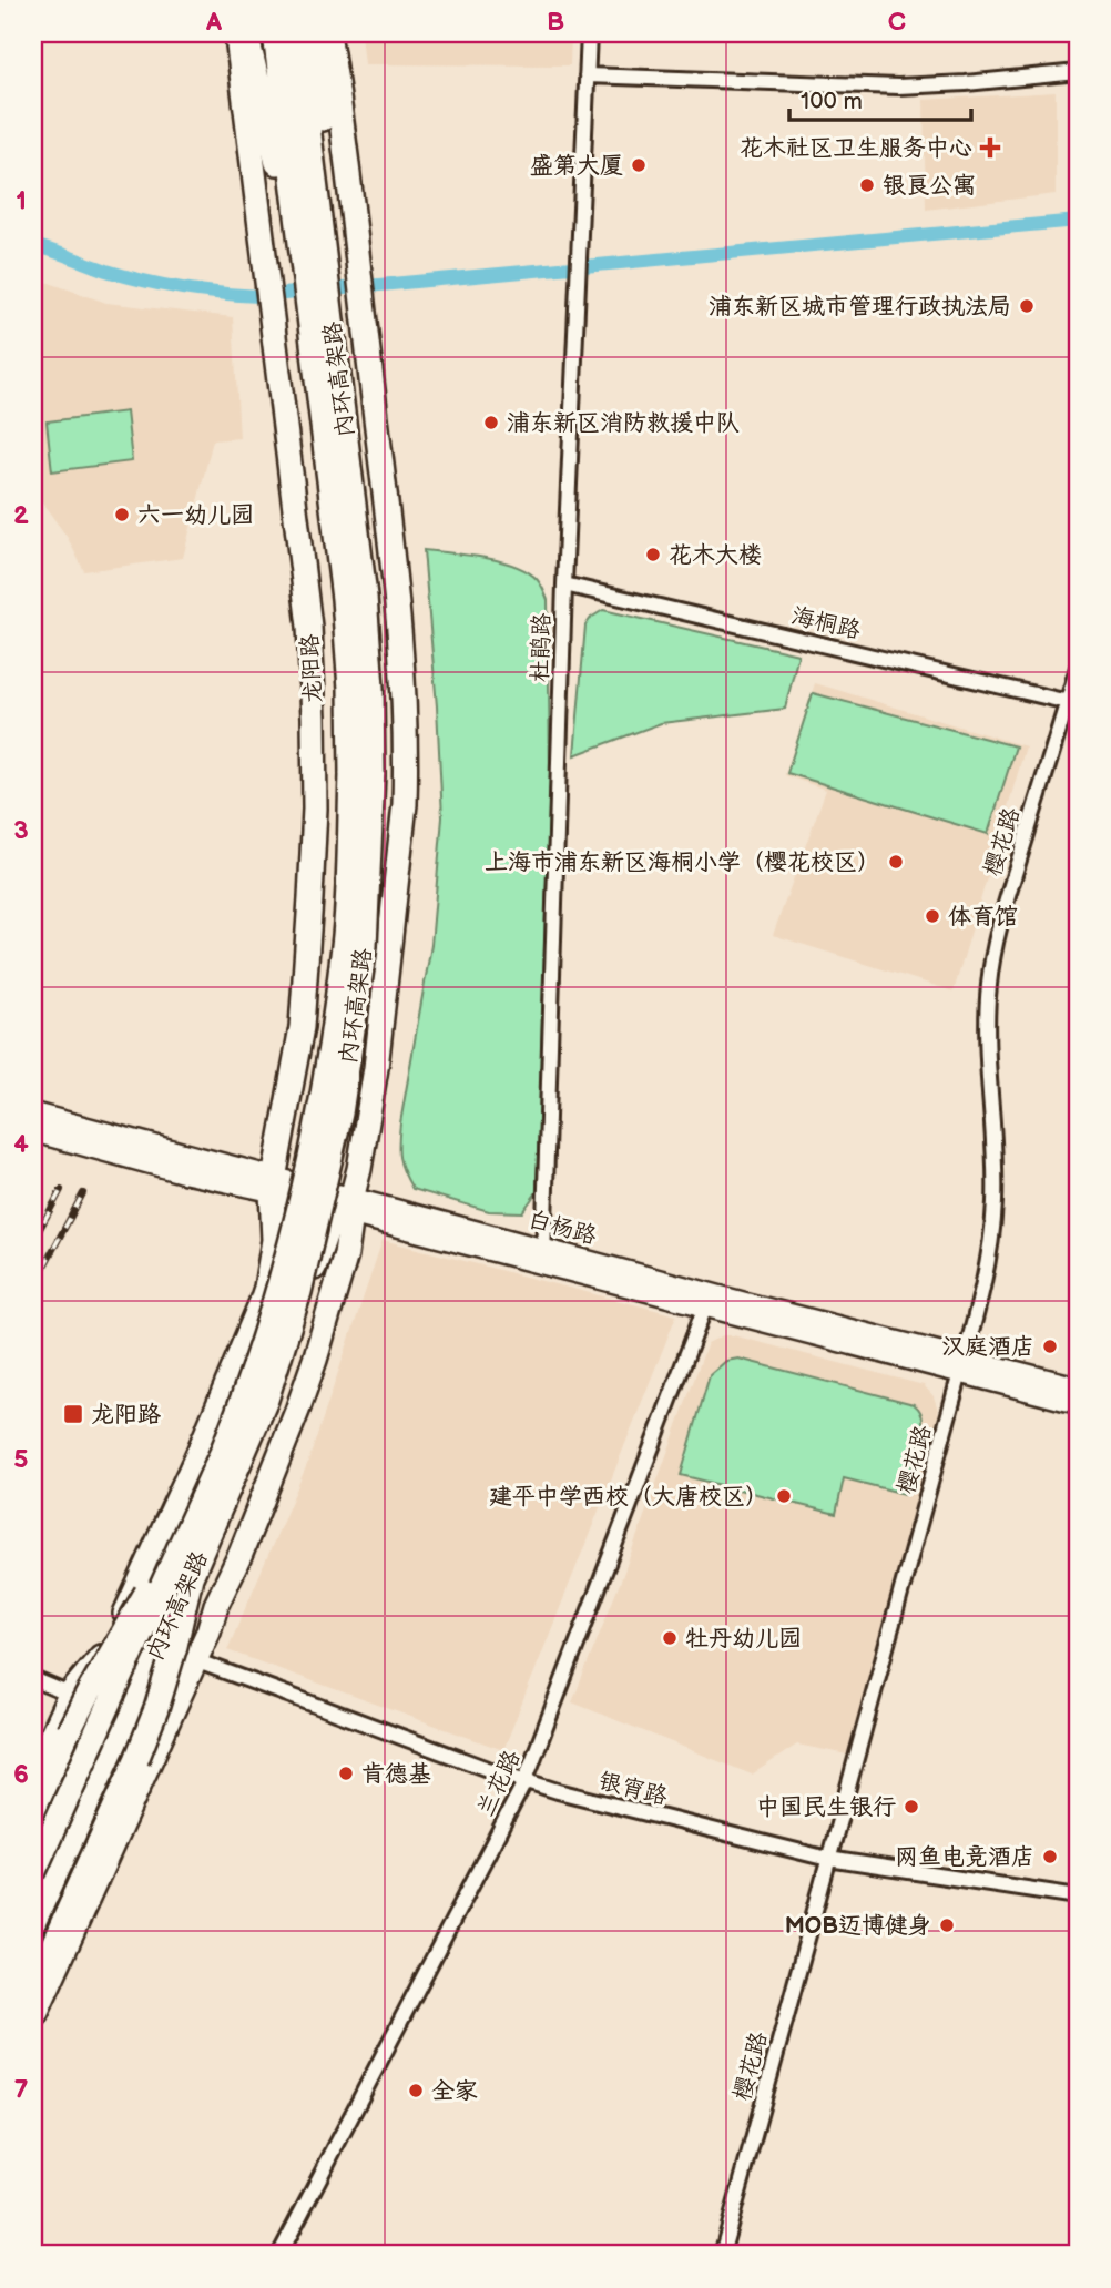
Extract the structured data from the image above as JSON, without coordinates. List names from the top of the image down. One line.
{"streets":{"main road":["内环高架路","龙阳路","白杨路"],"street":["海桐路","杜鹃路","樱花路","兰花路","银宵路"]},"crossings":[["内环高架路","龙阳路"],["海桐路","杜鹃路"],["海桐路","樱花路"],["杜鹃路","白杨路"],["龙阳路","白杨路"],["龙阳路","银宵路"],["樱花路","白杨路"],["樱花路","银宵路"],["白杨路","兰花路"],["兰花路","银宵路"]],"places":{"health":["花木社区卫生服务中心"],"other":["盛第大厦","银良公寓","浦东新区城市管理行政执法局","浦东新区消防救援中队","六一幼儿园","花木大楼","上海市浦东新区海桐小学（樱花校区）","体育馆","汉庭酒店","建平中学西校（大唐校区）","牡丹幼儿园","肯德基","中国民生银行","网鱼电竞酒店","MOB迈博健身","全家"],"transit":["龙阳路"]},"scale_bar":"100 m","grid":{"columns":["A","B","C"],"rows":["1","2","3","4","5","6","7"]}}
